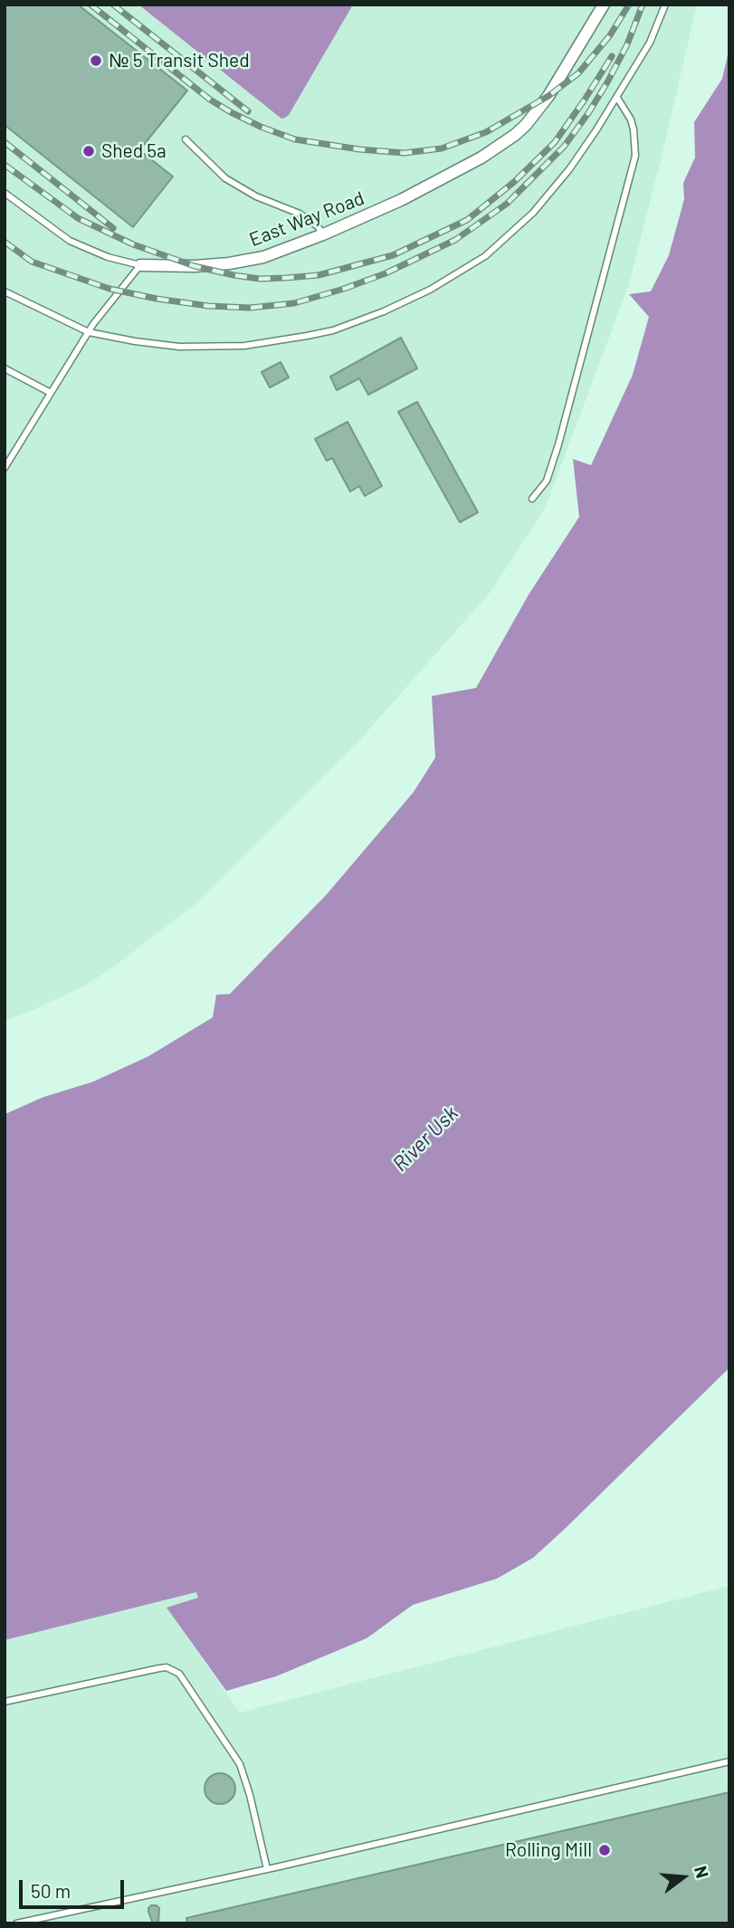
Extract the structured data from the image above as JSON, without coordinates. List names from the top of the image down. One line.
{"streets":{"street":["East Way Road"]},"water":["River Usk"],"places":["№ 5 Transit Shed","Shed 5a","Rolling Mill"],"scale_bar":"50 m","north":"right"}
